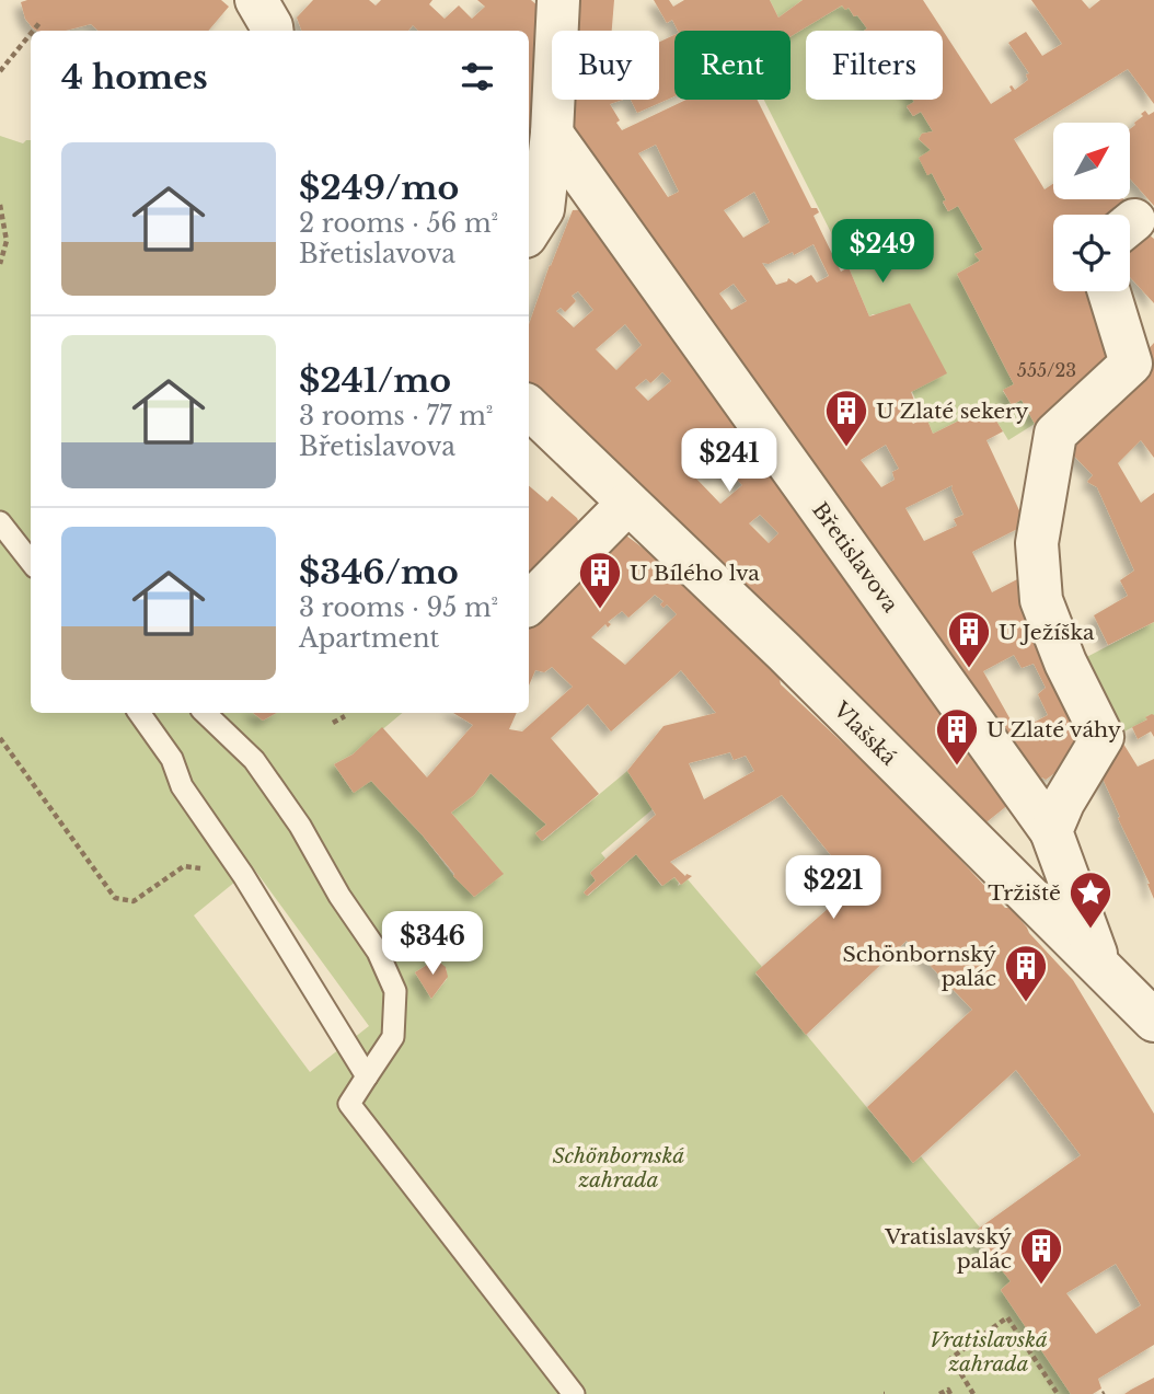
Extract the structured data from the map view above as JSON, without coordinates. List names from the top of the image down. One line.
{"streets":{"street":["Břetislavova","Vlašská"]},"parks":["Schönbornská zahrada","Vratislavská zahrada"],"places":{"building":["U Zlaté sekery","U Bílého lva","U Ježíška","U Zlaté váhy","Schönbornský palác","Vratislavský palác"],"place":["Tržiště"]},"house_numbers":["555/23"],"north":"top right","page":{"chip":["Buy","Rent","Filters"],"heading":"4 homes","list":[{"name":"$249/mo","note":"2 rooms · 56 m² · Břetislavova"},{"name":"$241/mo","note":"3 rooms · 77 m² · Břetislavova"},{"name":"$346/mo","note":"3 rooms · 95 m² · Apartment"}],"price":["$249","$241","$221","$346"]}}
